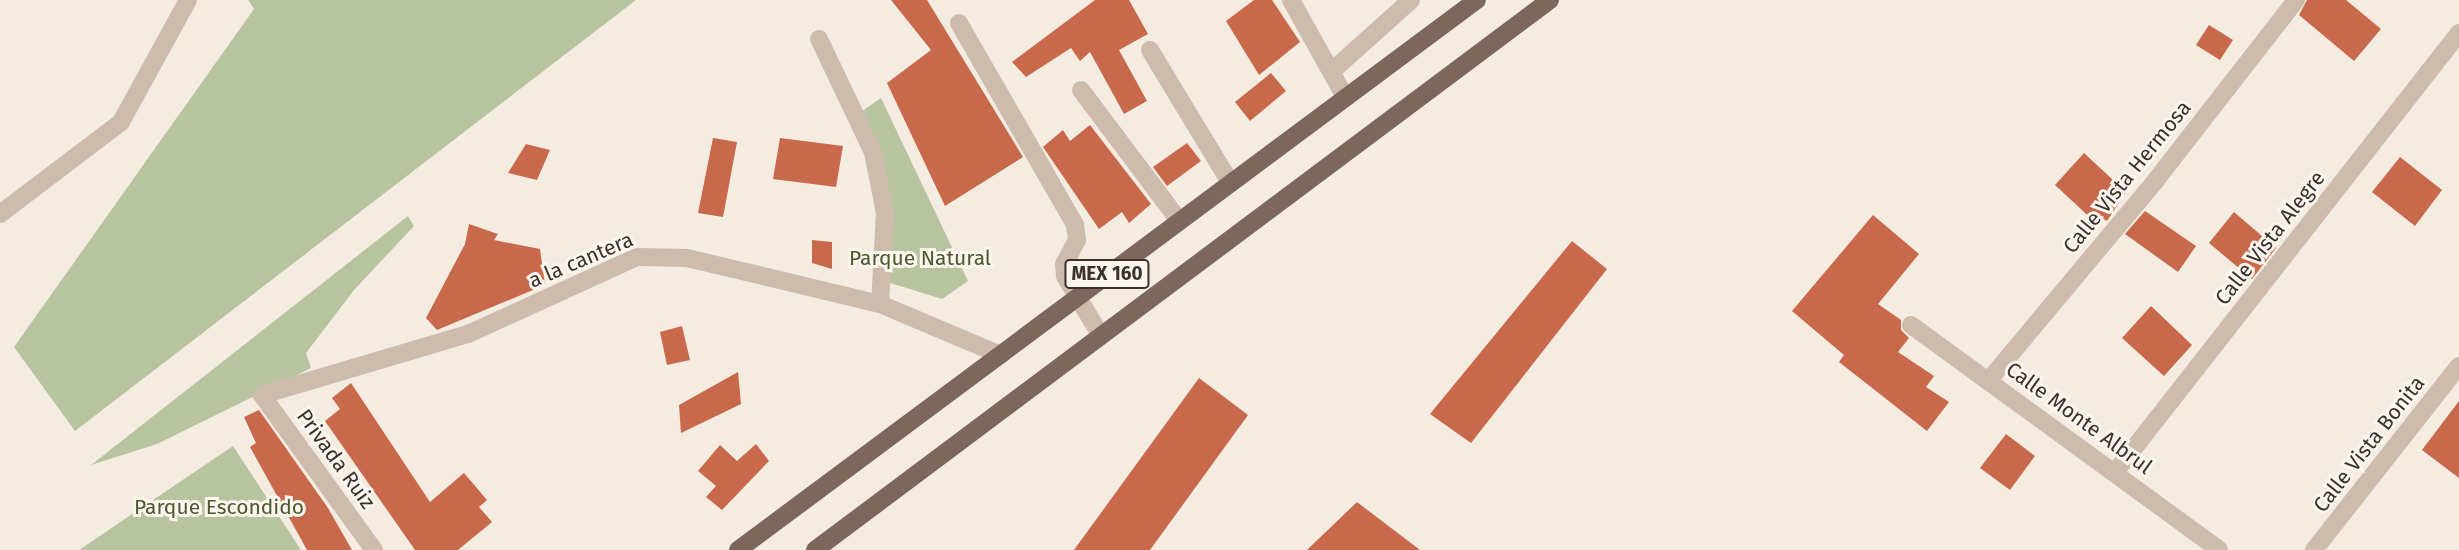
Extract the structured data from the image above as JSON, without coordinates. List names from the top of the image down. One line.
{"streets":{"main road":["MEX 160"],"street":["Calle Vista Hermosa","Calle Vista Alegre","a la cantera","Calle Monte Albrul","Calle Vista Bonita","Privada Ruiz"]},"crossings":[["Calle Vista Hermosa","Calle Monte Albrul"],["Calle Vista Alegre","Calle Monte Albrul"],["a la cantera","MEX 160"],["a la cantera","Privada Ruiz"]],"parks":["Parque Natural","Parque Escondido"]}
